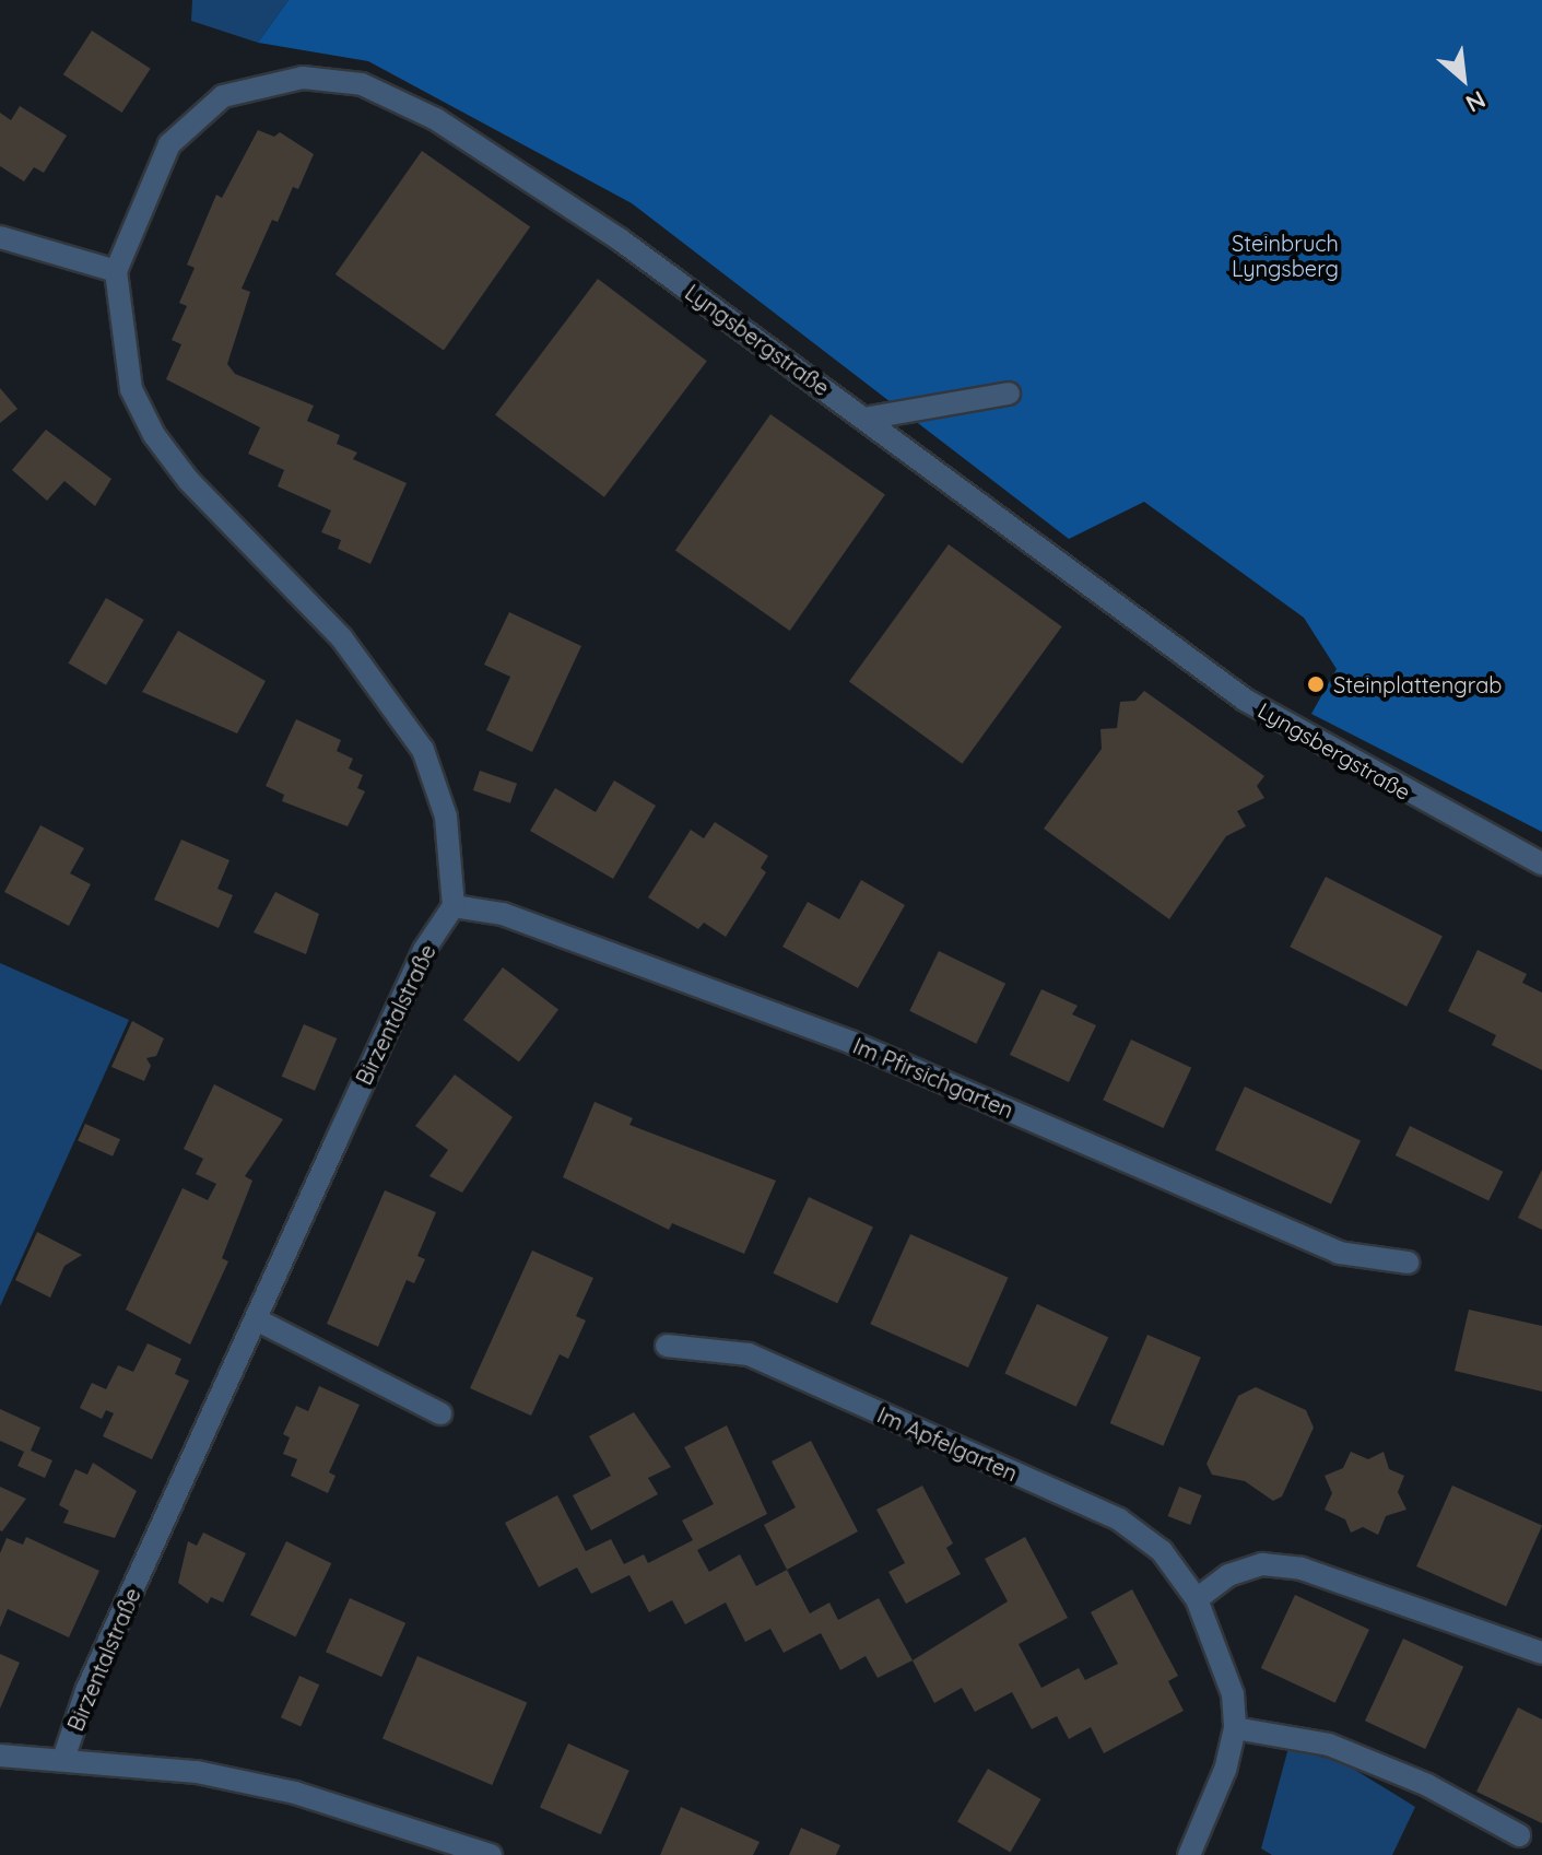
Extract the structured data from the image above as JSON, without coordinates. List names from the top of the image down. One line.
{"streets":{"street":["Lyngsbergstraße","Birzentalstraße","Im Pfirsichgarten","Im Apfelgarten"]},"crossings":[["Birzentalstraße","Im Pfirsichgarten"]],"parks":["Steinbruch Lyngsberg"],"places":["Steinplattengrab"],"north":"bottom right"}
